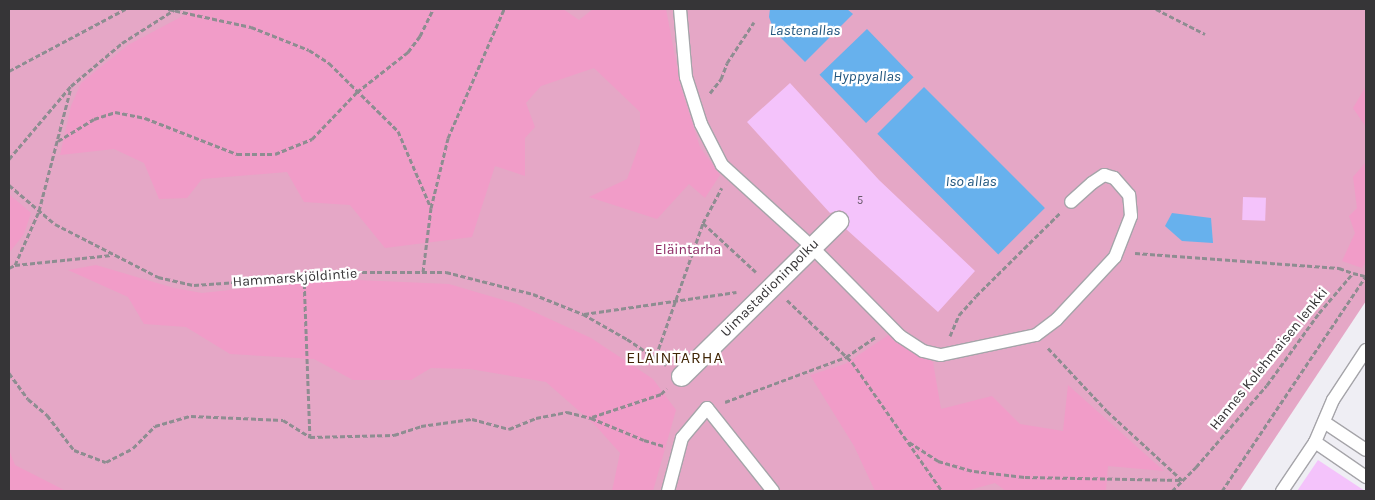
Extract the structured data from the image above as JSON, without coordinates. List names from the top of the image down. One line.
{"streets":{"street":["Uimastadioninpolku"],"path":["Hammarskjöldintie","Hannes Kolehmaisen lenkki"]},"districts":["ELÄINTARHA"],"water":["Lastenallas","Hyppyallas","Iso allas"],"parks":["Eläintarha"],"house_numbers":["5"]}
